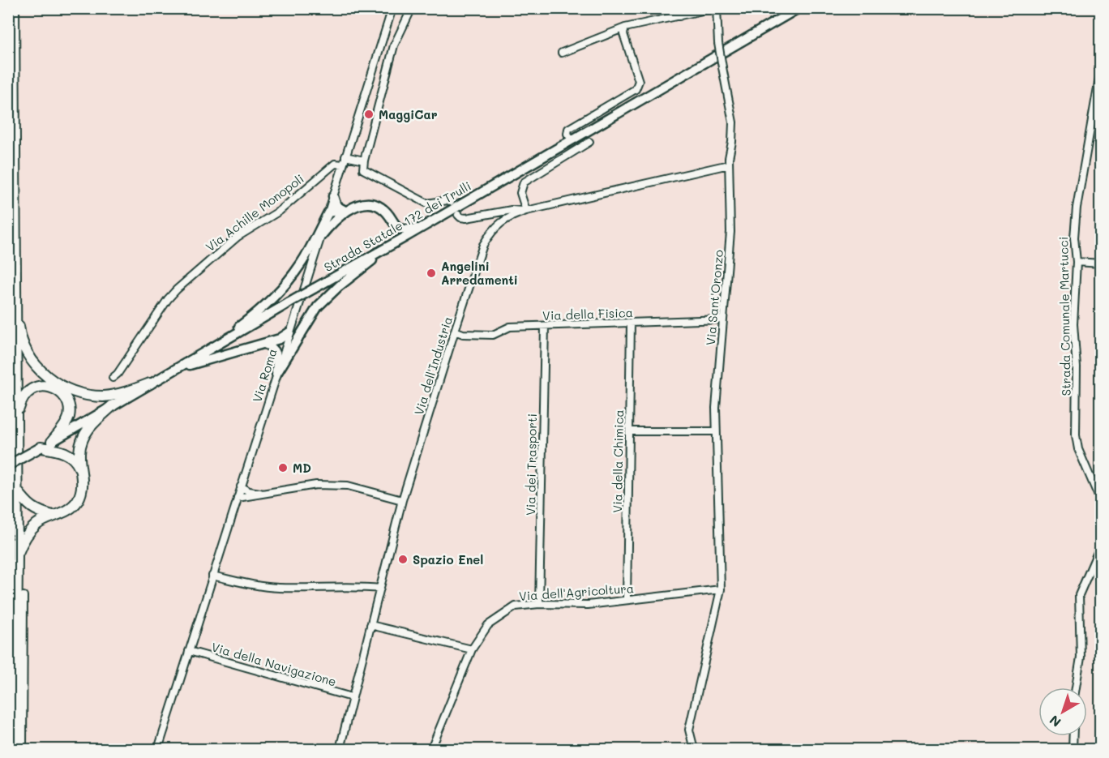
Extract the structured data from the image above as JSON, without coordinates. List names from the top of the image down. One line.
{"streets":{"main road":["Strada Statale 172 dei Trulli"],"street":["Via Achille Monopoli","Via Sant'Oronzo","Via della Fisica","Strada Comunale Martucci","Via dell'Industria","Via Roma","Via della Chimica","Via dei Trasporti","Via dell'Agricoltura","Via della Navigazione"]},"crossings":[["Via Achille Monopoli","Via Roma"],["Via Sant'Oronzo","Via della Fisica"],["Via Sant'Oronzo","Via dell'Industria"],["Via Sant'Oronzo","Via dell'Agricoltura"],["Via della Fisica","Via dell'Industria"],["Via della Fisica","Via della Chimica"],["Via della Fisica","Via dei Trasporti"],["Via dell'Industria","Via della Navigazione"],["Via Roma","Via della Navigazione"],["Via della Chimica","Via dell'Agricoltura"],["Via dei Trasporti","Via dell'Agricoltura"]],"places":["MaggiCar","Angelini Arredamenti","MD","Spazio Enel"],"north":"bottom left"}
